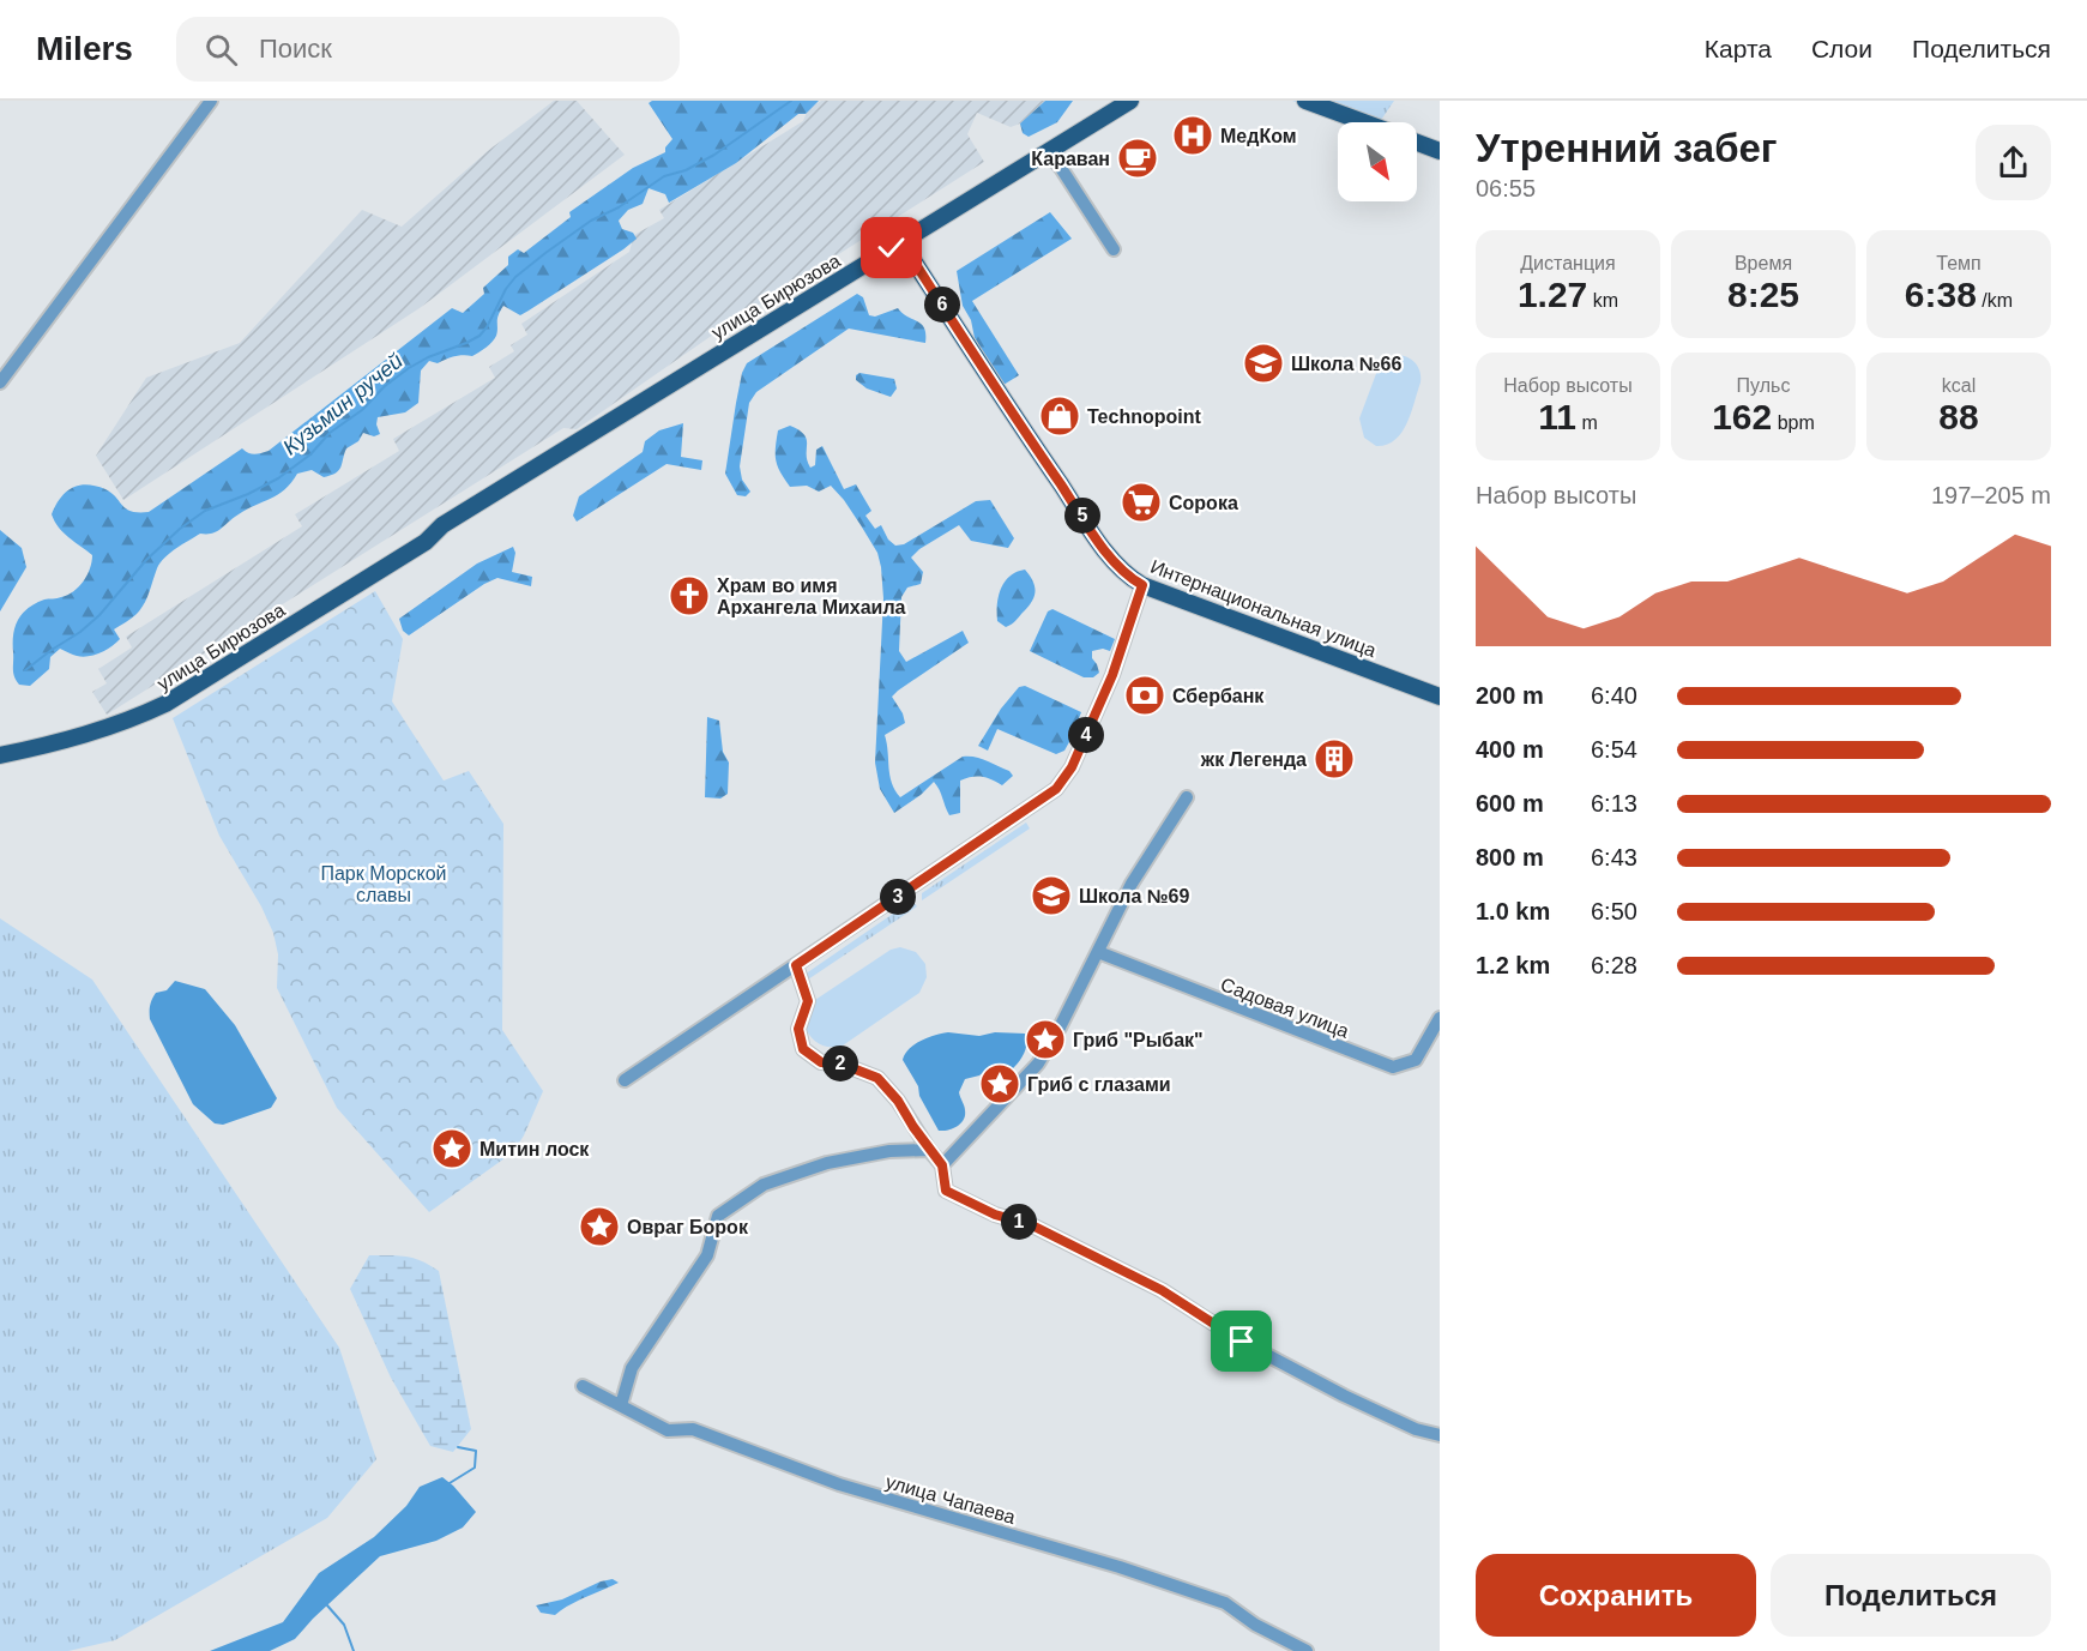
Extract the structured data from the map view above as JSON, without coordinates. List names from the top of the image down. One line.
{"streets":{"main road":["улица Бирюзова","Интернациональная улица"],"street":["Садовая улица","улица Чапаева"]},"crossings":[["улица Бирюзова","Интернациональная улица"]],"water":["Кузьмин ручей"],"parks":["Парк Морской славы"],"places":{"hospital":["МедКом"],"cafe":["Караван"],"school or university":["Школа №66","Школа №69"],"shop":["Technopoint"],"supermarket":["Сорока"],"church":["Храм во имя Архангела Михаила"],"bank":["Сбербанк"],"building":["жк Легенда"],"place":["Гриб \"Рыбак\"","Гриб с глазами","Митин лоск","Овраг Борок"]},"north":"bottom right","page":{"header":"Milers","search":"Поиск","nav":["Карта","Слои","Поделиться"],"heading":["Утренний забег","06:55"],"stats":[["Дистанция","1.27 km"],["Время","8:25"],["Темп","6:38 /km"],["Набор высоты","11 m"],["Пульс","162 bpm"],["kcal","88"]],"pins":["6","5","4","3","2","1"],"chart":["Набор высоты","197–205 m"],"list":[{"name":"200 m","note":"6:40"},{"name":"400 m","note":"6:54"},{"name":"600 m","note":"6:13"},{"name":"800 m","note":"6:43"},{"name":"1.0 km","note":"6:50"},{"name":"1.2 km","note":"6:28"}],"buttons":["Сохранить","Поделиться"]}}
